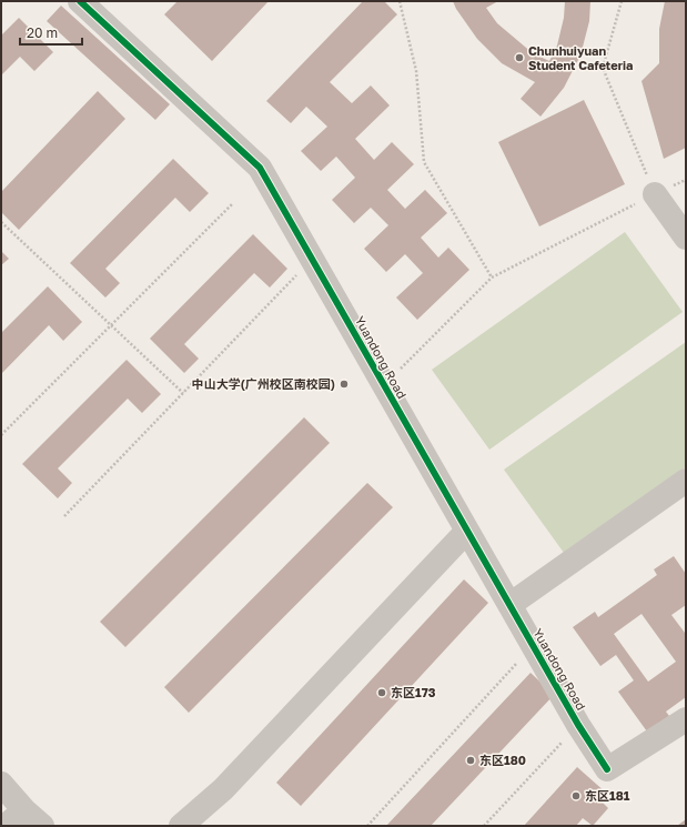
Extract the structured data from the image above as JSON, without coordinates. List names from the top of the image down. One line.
{"streets":{"street":["Yuandong Road"]},"places":["Chunhuiyuan Student Cafeteria","中山大学(广州校区南校园)","东区173","东区180","东区181"],"scale_bar":"20 m"}
